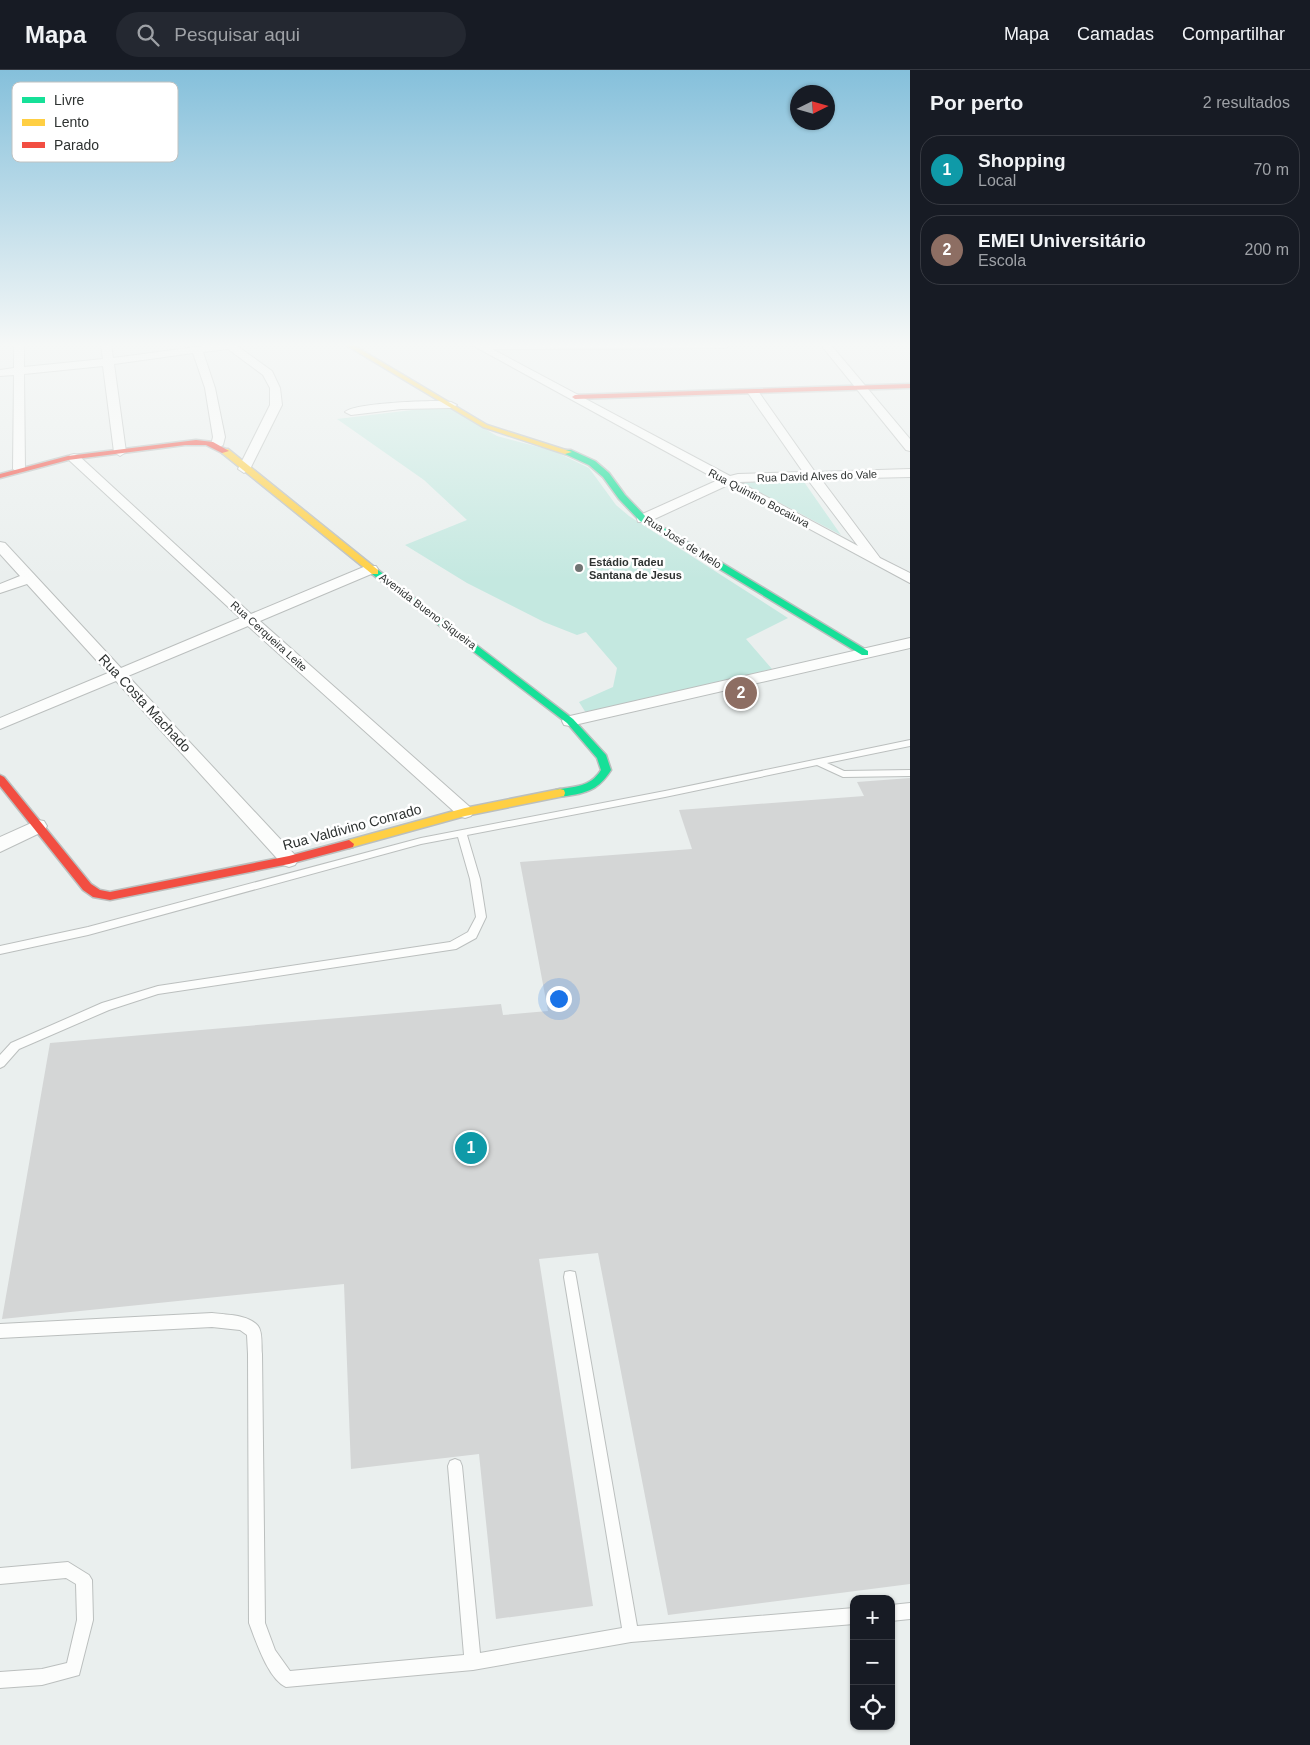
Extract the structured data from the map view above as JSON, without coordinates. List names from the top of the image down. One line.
{"streets":{"street":["Rua David Alves do Vale","Rua Quintino Bocaiuva","Rua José de Melo","Avenida Bueno Siqueira","Rua Cerqueira Leite","Rua Costa Machado","Rua Valdivino Conrado"]},"crossings":[["Rua David Alves do Vale","Rua Quintino Bocaiuva"],["Rua David Alves do Vale","Rua José de Melo"],["Avenida Bueno Siqueira","Rua Valdivino Conrado"],["Rua Cerqueira Leite","Rua Valdivino Conrado"],["Rua Costa Machado","Rua Valdivino Conrado"]],"places":["Estádio Tadeu Santana de Jesus"],"legend":["Livre","Lento","Parado"],"north":"right","page":{"header":"Mapa","search":"Pesquisar aqui","nav":["Mapa","Camadas","Compartilhar"],"heading":["Por perto","2 resultados"],"list":[{"mark":"1","name":"Shopping","note":"Local","value":"70 m"},{"mark":"2","name":"EMEI Universitário","note":"Escola","value":"200 m"}],"pins":["2","1"],"map_buttons":["+","−"]}}
